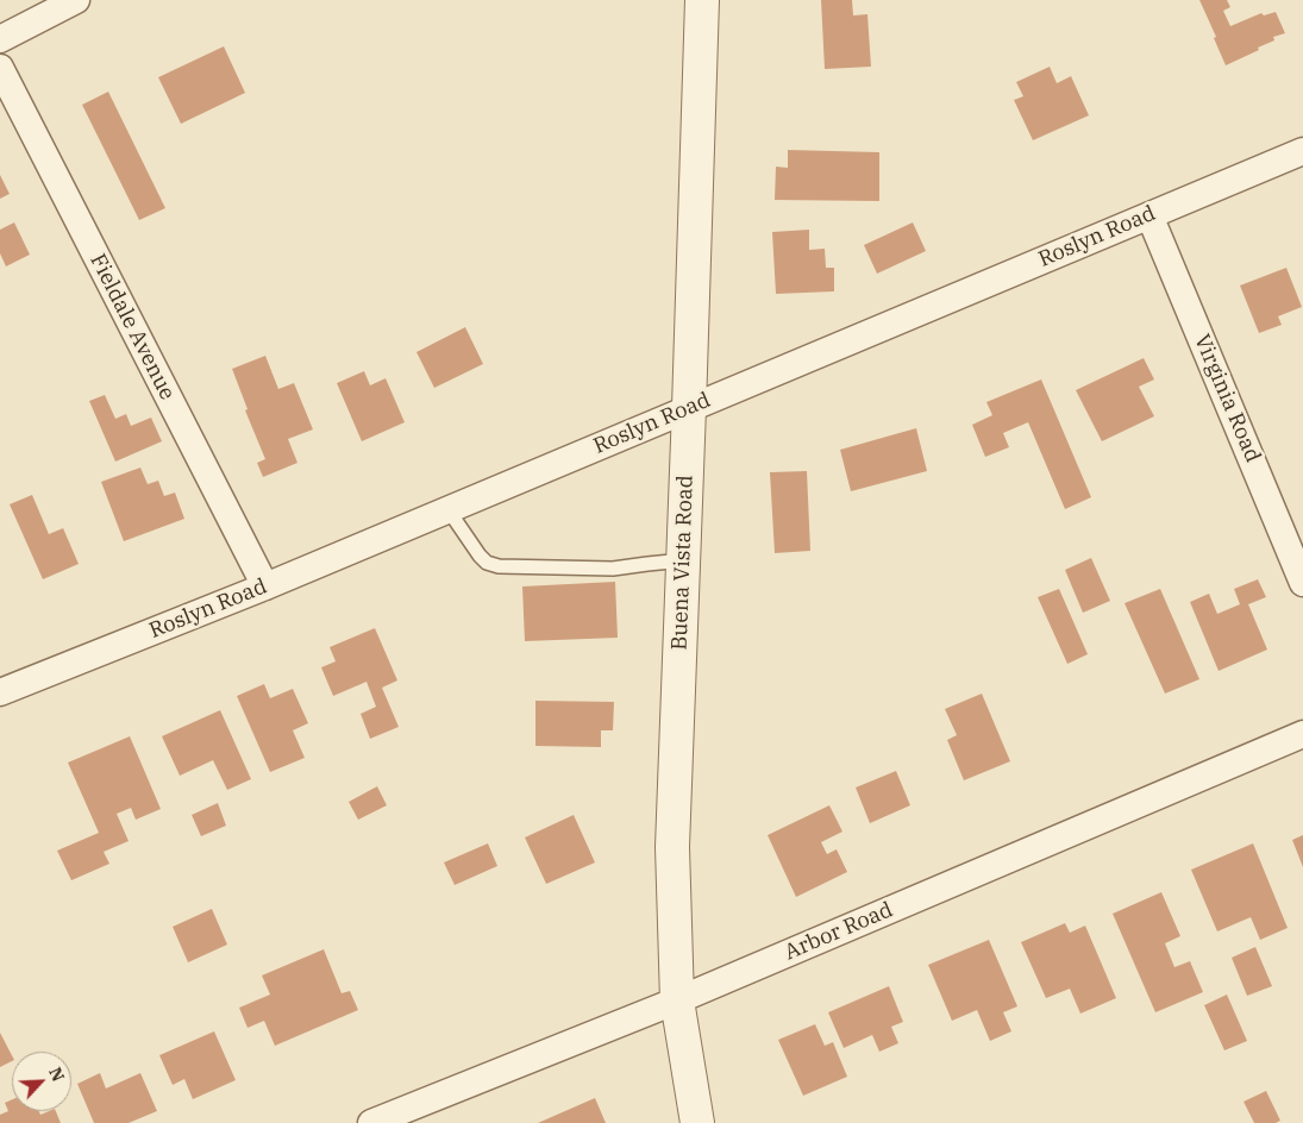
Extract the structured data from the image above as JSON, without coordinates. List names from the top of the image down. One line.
{"streets":{"street":["Roslyn Road","Fieldale Avenue","Virginia Road","Buena Vista Road","Arbor Road"]},"crossings":[["Roslyn Road","Fieldale Avenue"],["Roslyn Road","Virginia Road"],["Roslyn Road","Buena Vista Road"],["Buena Vista Road","Arbor Road"]],"north":"top right"}
